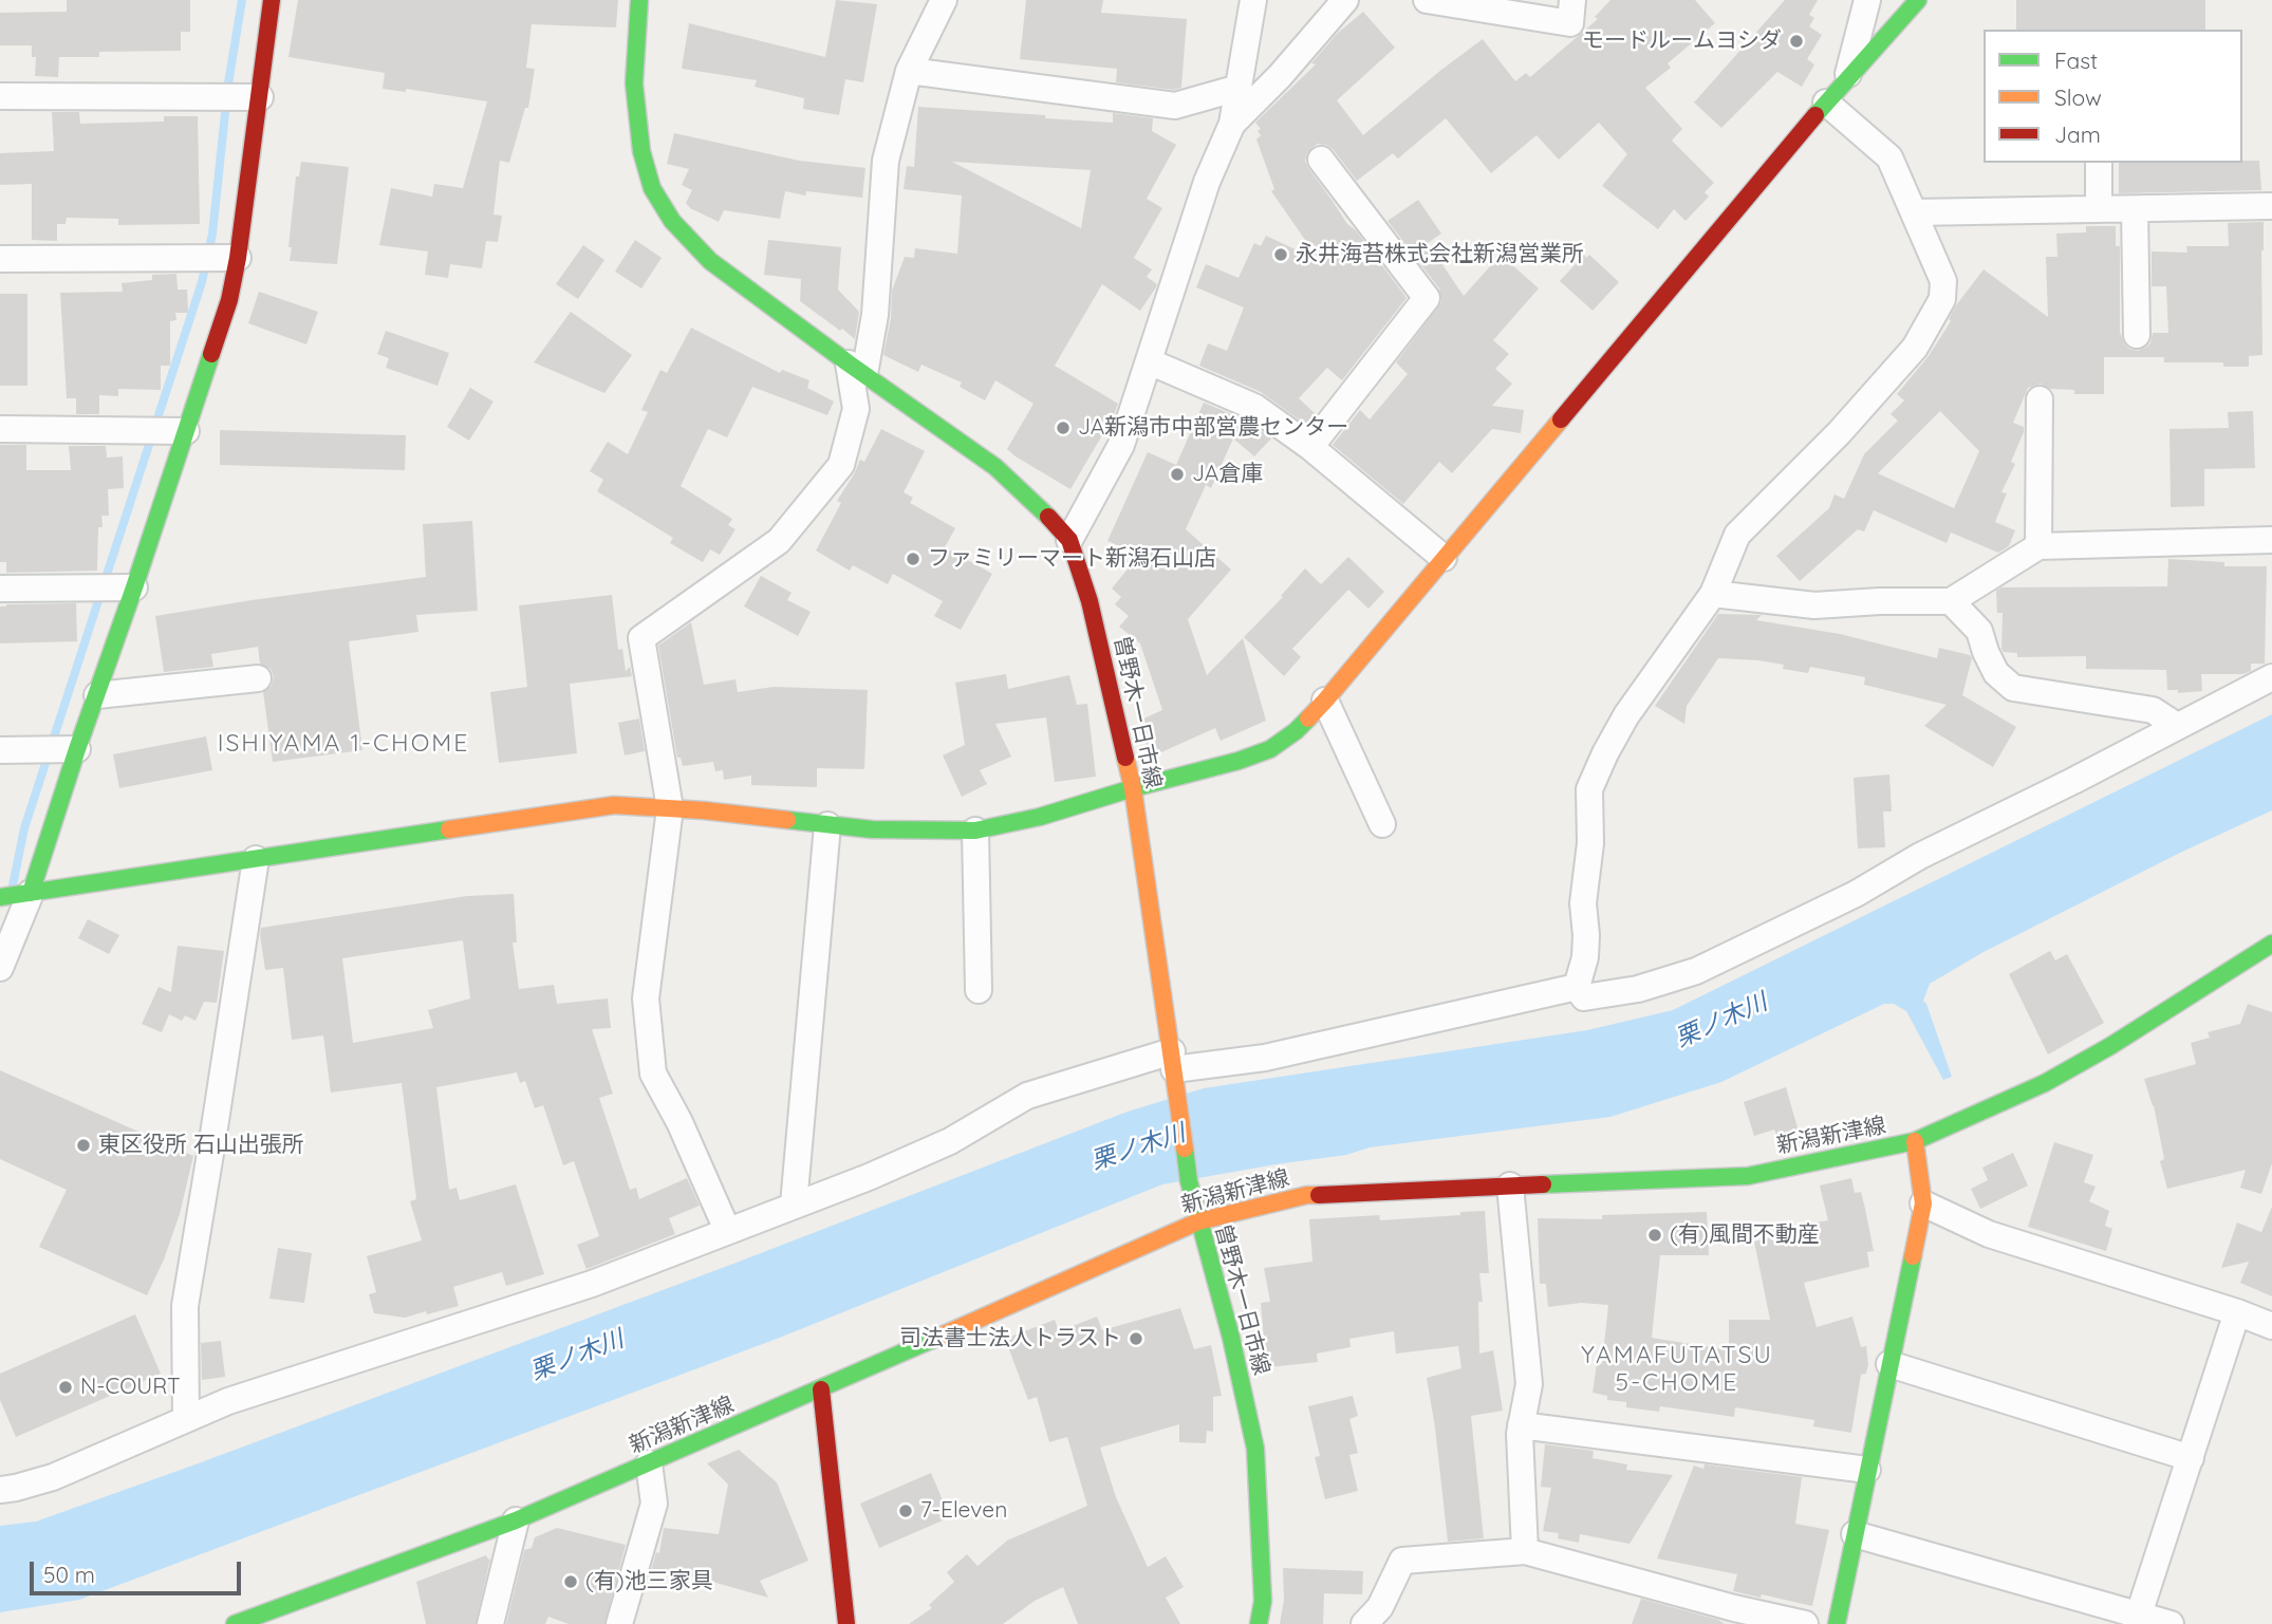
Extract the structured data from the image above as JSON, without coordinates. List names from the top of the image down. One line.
{"streets":{"street":["曽野木一日市線","新潟新津線"]},"crossings":[["曽野木一日市線","新潟新津線"]],"districts":["ISHIYAMA 1-CHOME","YAMAFUTATSU 5-CHOME"],"water":["栗ノ木川"],"places":["モードルームヨシダ","永井海苔株式会社新潟営業所","JA新潟市中部営農センター","JA倉庫","ファミリーマート新潟石山店","東区役所 石山出張所","(有)風間不動産","司法書士法人トラスト","N-COURT","7-Eleven","(有)池三家具"],"legend":["Fast","Slow","Jam"],"scale_bar":"50 m"}
